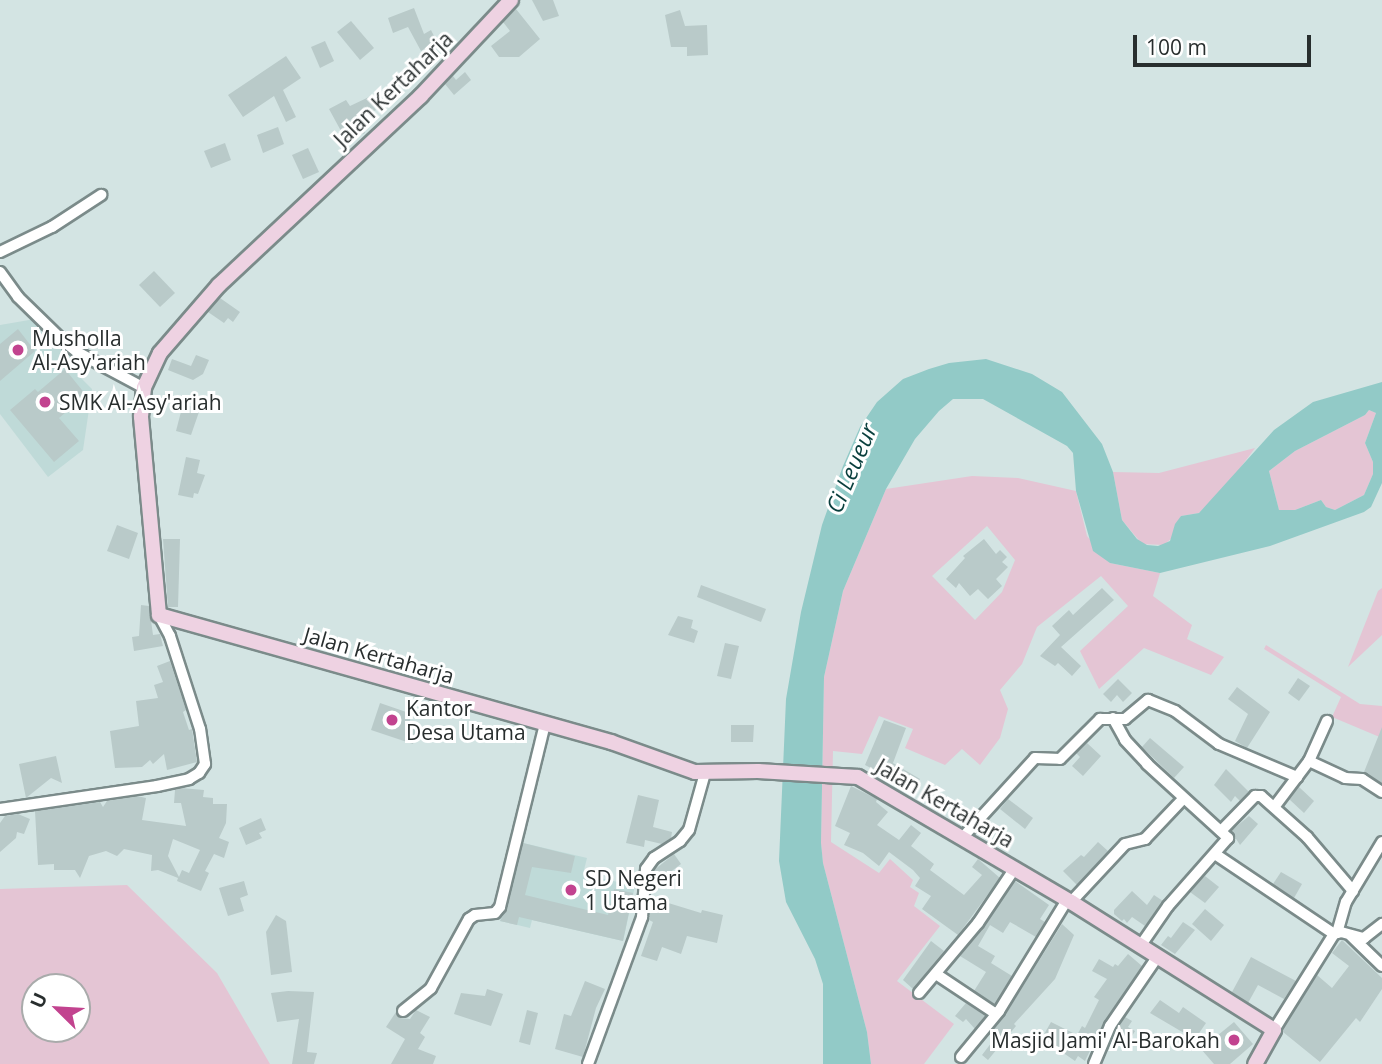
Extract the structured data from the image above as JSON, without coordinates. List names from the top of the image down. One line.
{"streets":{"street":["Jalan Kertaharja"]},"water":["Ci Leueur"],"places":["Musholla Al-Asy'ariah","SMK Al-Asy'ariah","Kantor Desa Utama","SD Negeri 1 Utama","Masjid Jami' Al-Barokah"],"scale_bar":"100 m","north":"top left"}
